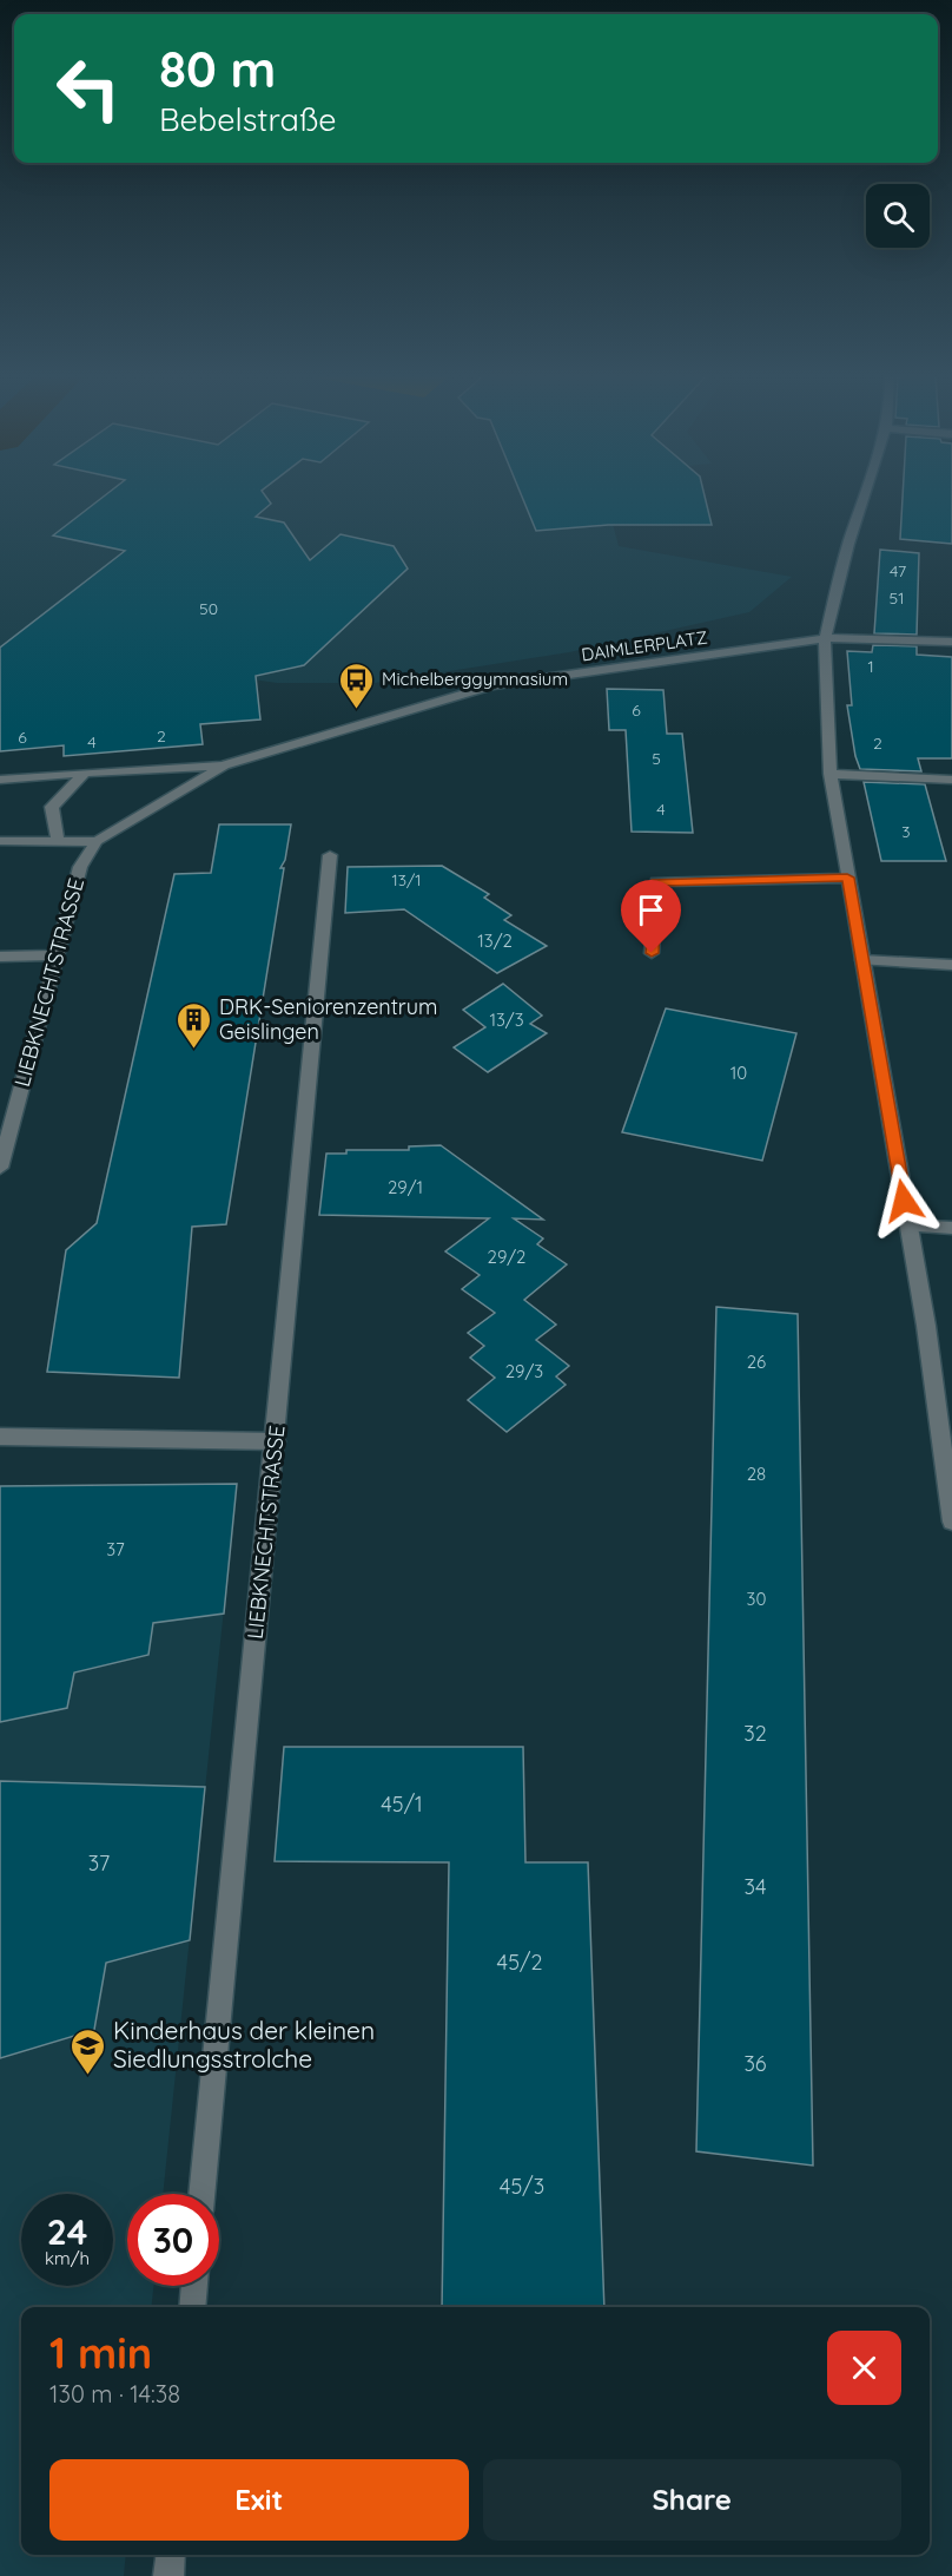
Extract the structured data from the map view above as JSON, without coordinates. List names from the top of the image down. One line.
{"streets":{"street":["DAIMLERPLATZ","LIEBKNECHTSTRASSE"]},"crossings":[["DAIMLERPLATZ","LIEBKNECHTSTRASSE"]],"places":{"bus stop":["Michelberggymnasium"],"building":["DRK-Seniorenzentrum Geislingen"],"school or university":["Kinderhaus der kleinen Siedlungsstrolche"]},"house_numbers":["47","51","50","1","6","2","6","4","2","5","4","3","13/1","13/2","13/3","10","29/1","29/2","26","29/3","28","37","30","32","45/1","37","34","45/2","36","45/3"],"page":{"turn":["80 m","Bebelstraße"],"speed":"24 km/h","limit":"30","heading":["1 min","130 m · 14:38"],"buttons":["Exit","Share"]}}
